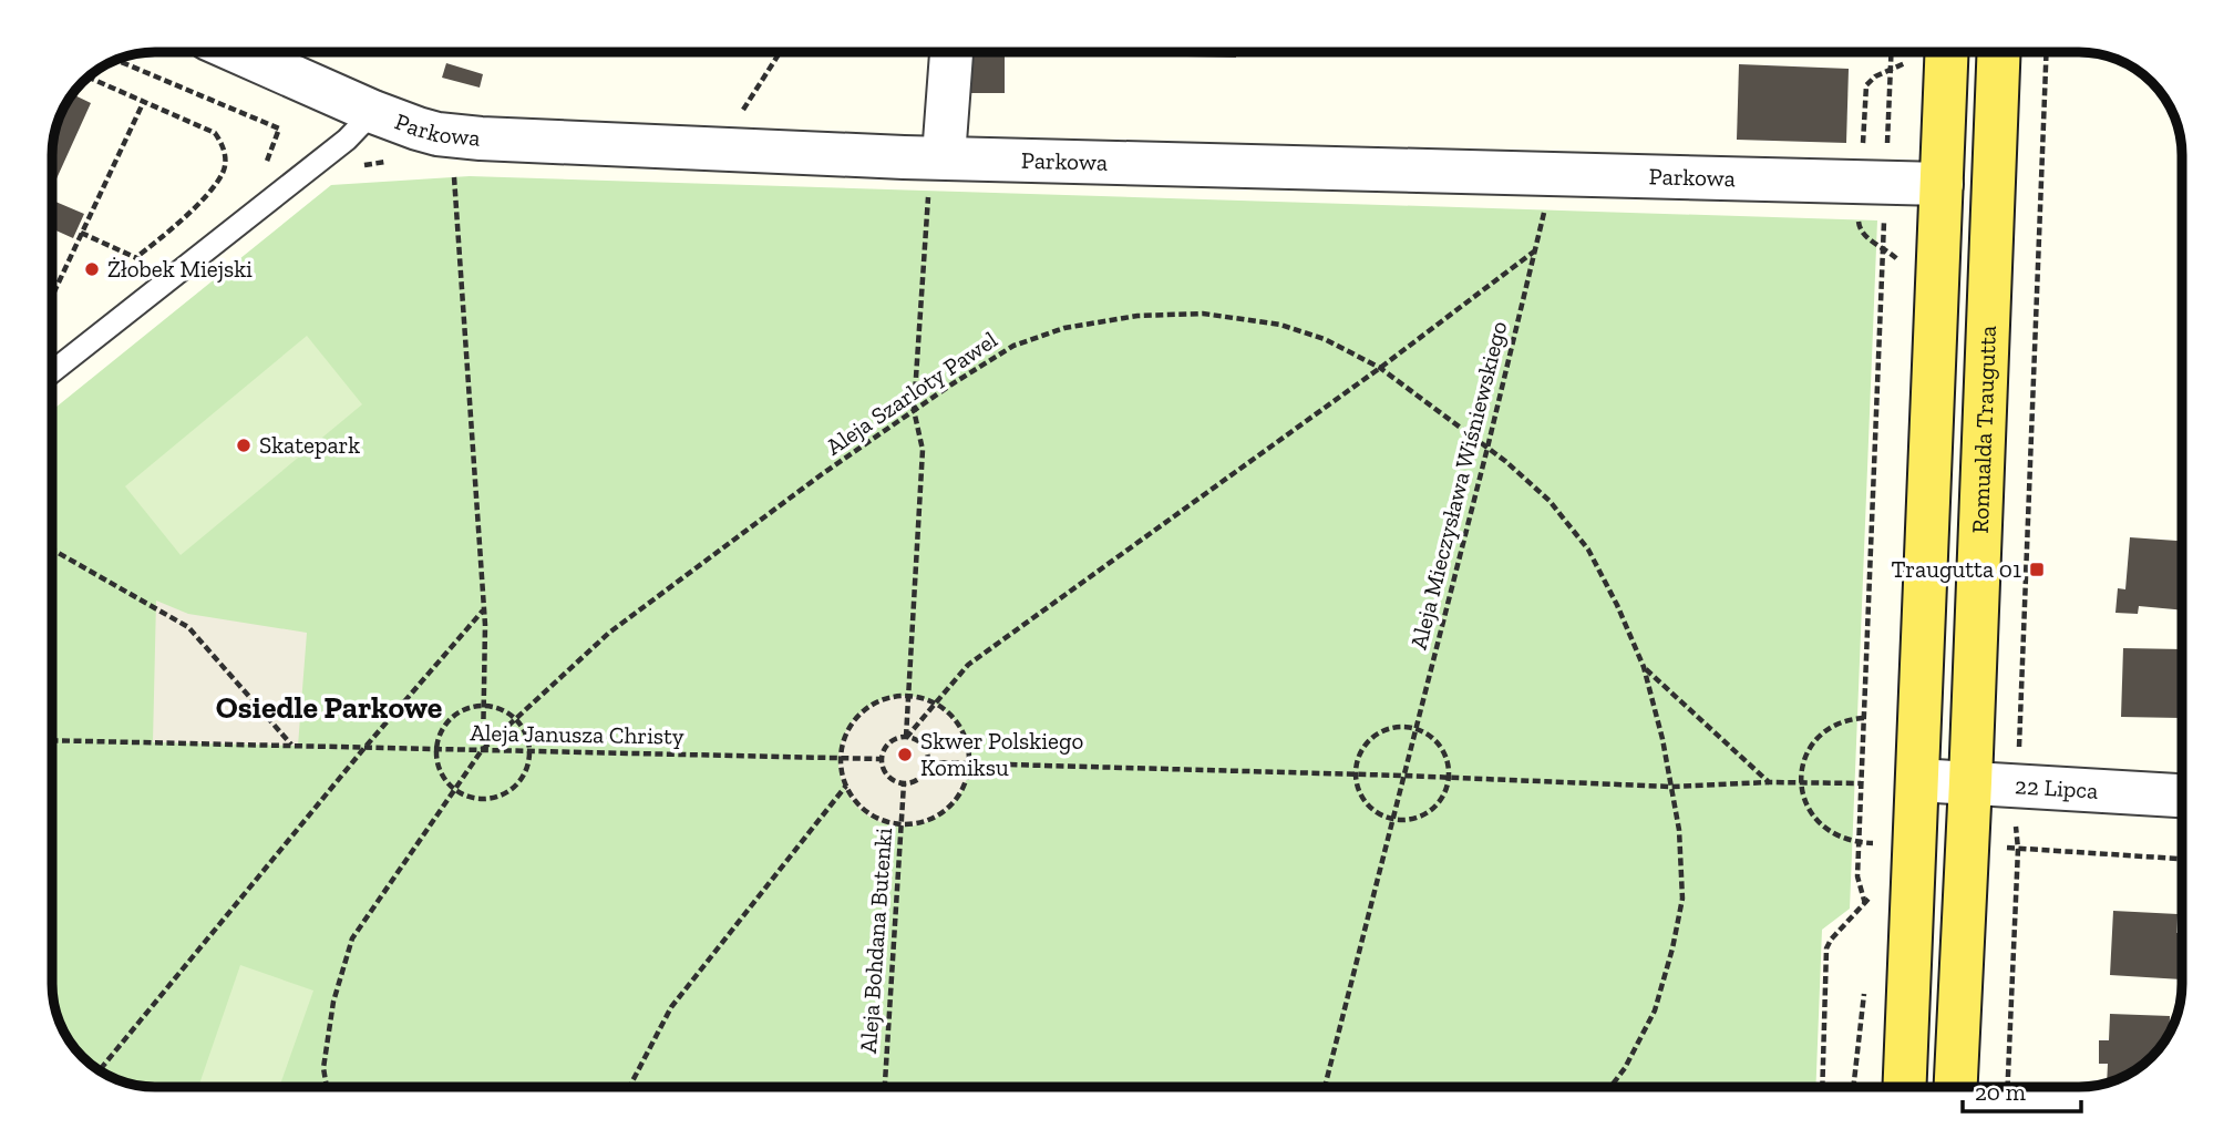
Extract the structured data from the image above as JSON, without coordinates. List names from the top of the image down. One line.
{"streets":{"main road":["Romualda Traugutta"],"street":["Parkowa","22 Lipca"],"path":["Aleja Szarloty Pawel","Aleja Mieczysława Wiśniewskiego","Aleja Janusza Christy","Aleja Bohdana Butenki"]},"crossings":[["Aleja Szarloty Pawel","Aleja Mieczysława Wiśniewskiego"],["Aleja Szarloty Pawel","Aleja Janusza Christy"],["Romualda Traugutta","22 Lipca"],["Aleja Janusza Christy","Aleja Bohdana Butenki"]],"districts":["Osiedle Parkowe"],"places":{"other":["Żłobek Miejski","Skatepark","Skwer Polskiego Komiksu"],"transit":["Traugutta 01"]},"scale_bar":"20 m"}
